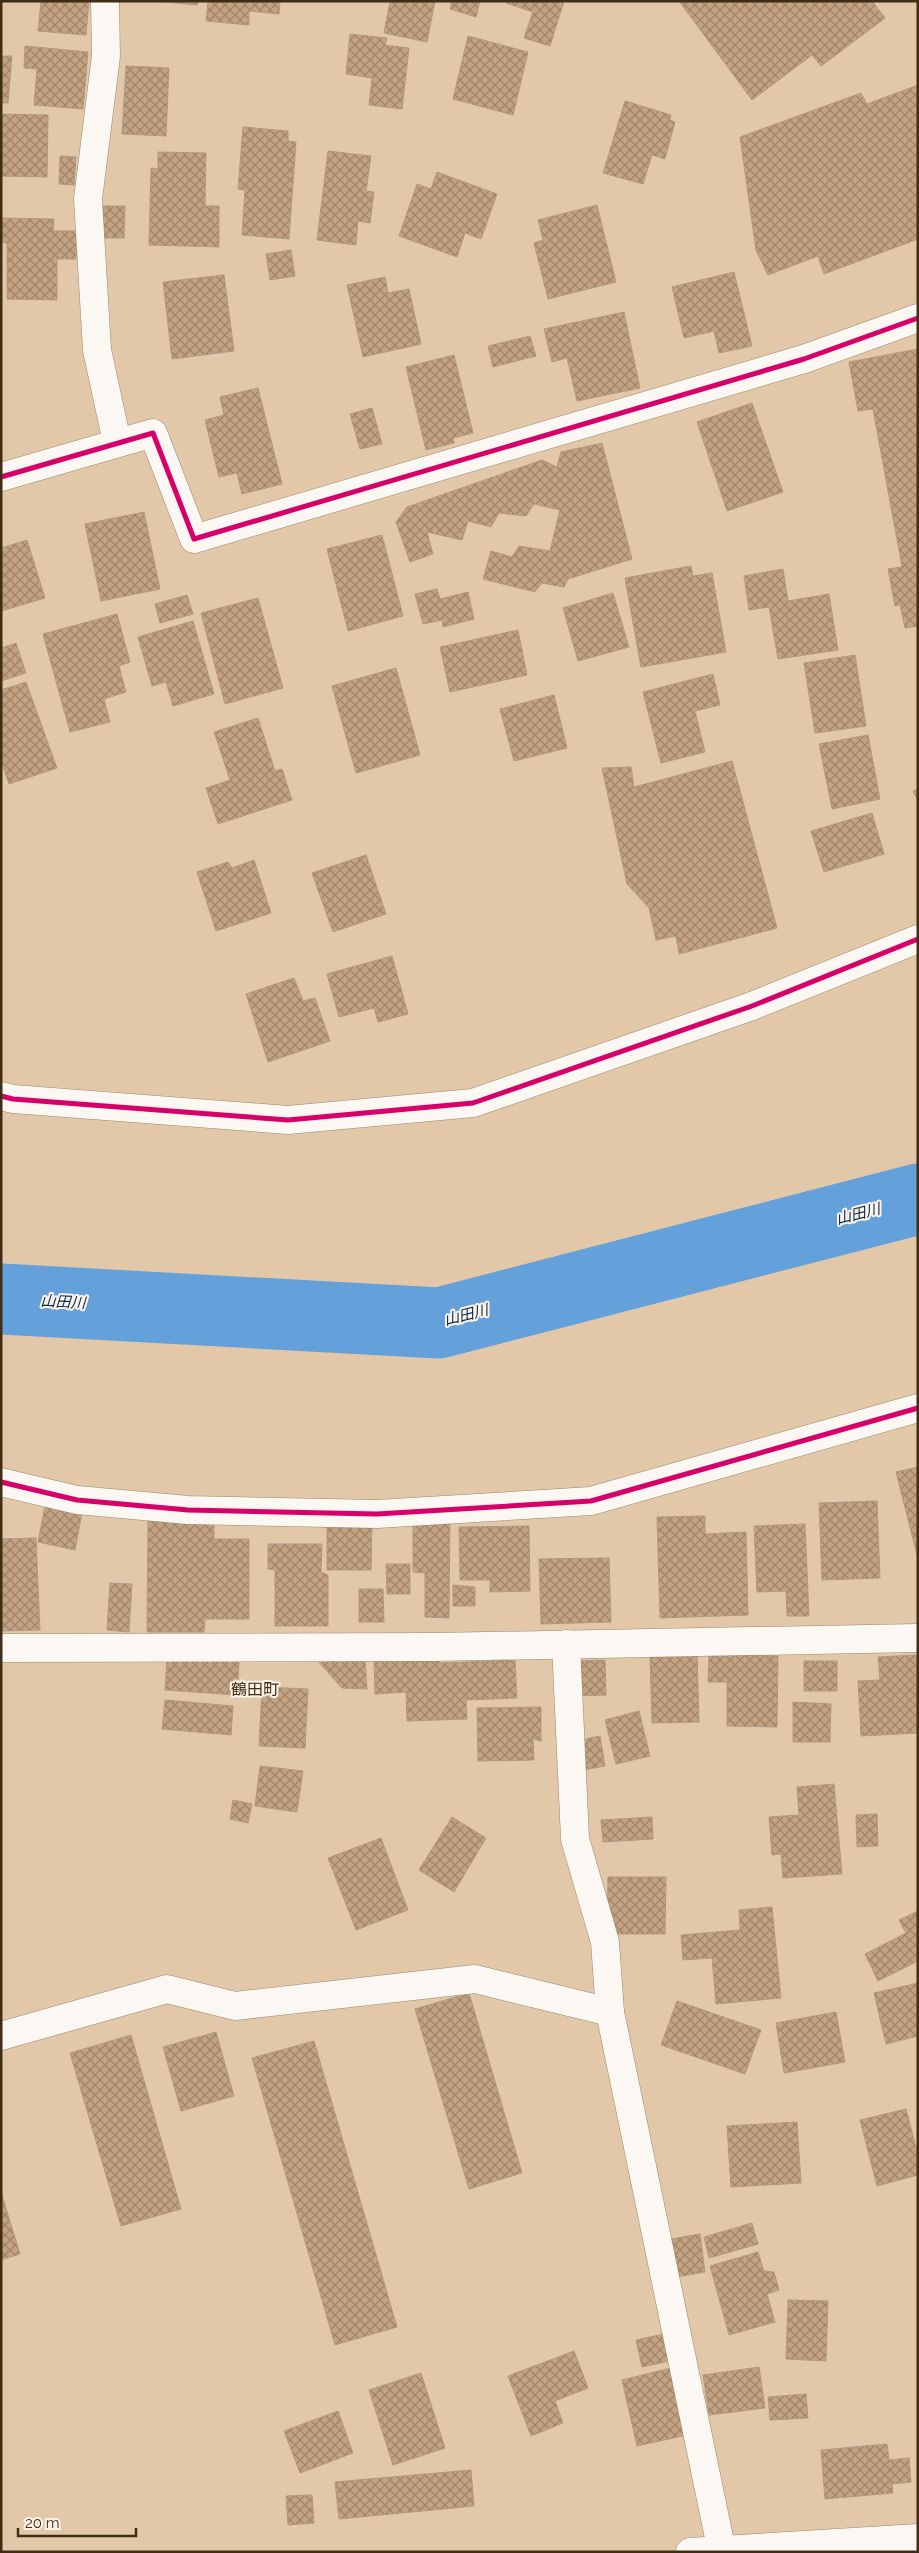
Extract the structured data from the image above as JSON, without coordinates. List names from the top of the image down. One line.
{"districts":["鶴田町"],"water":["山田川"],"scale_bar":"20 m"}
